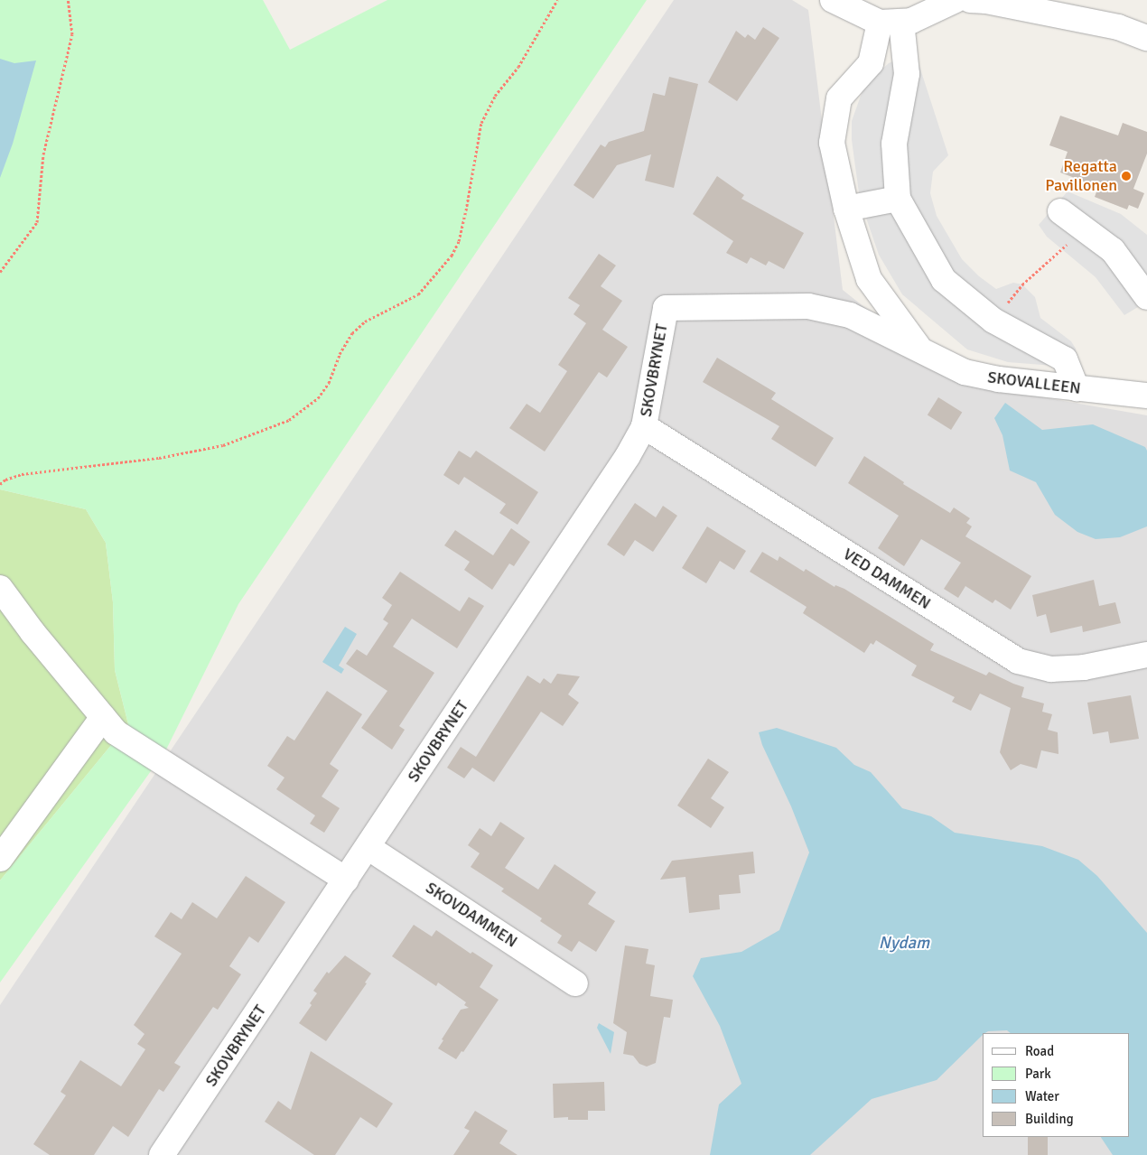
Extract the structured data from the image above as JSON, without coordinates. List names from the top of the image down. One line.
{"streets":{"street":["SKOVBRYNET","SKOVALLEEN","VED DAMMEN","SKOVDAMMEN"]},"crossings":[["SKOVBRYNET","SKOVALLEEN"],["SKOVBRYNET","VED DAMMEN"],["SKOVBRYNET","SKOVDAMMEN"]],"water":["Nydam"],"places":["Regatta Pavillonen"],"legend":["Road","Park","Water","Building"]}
